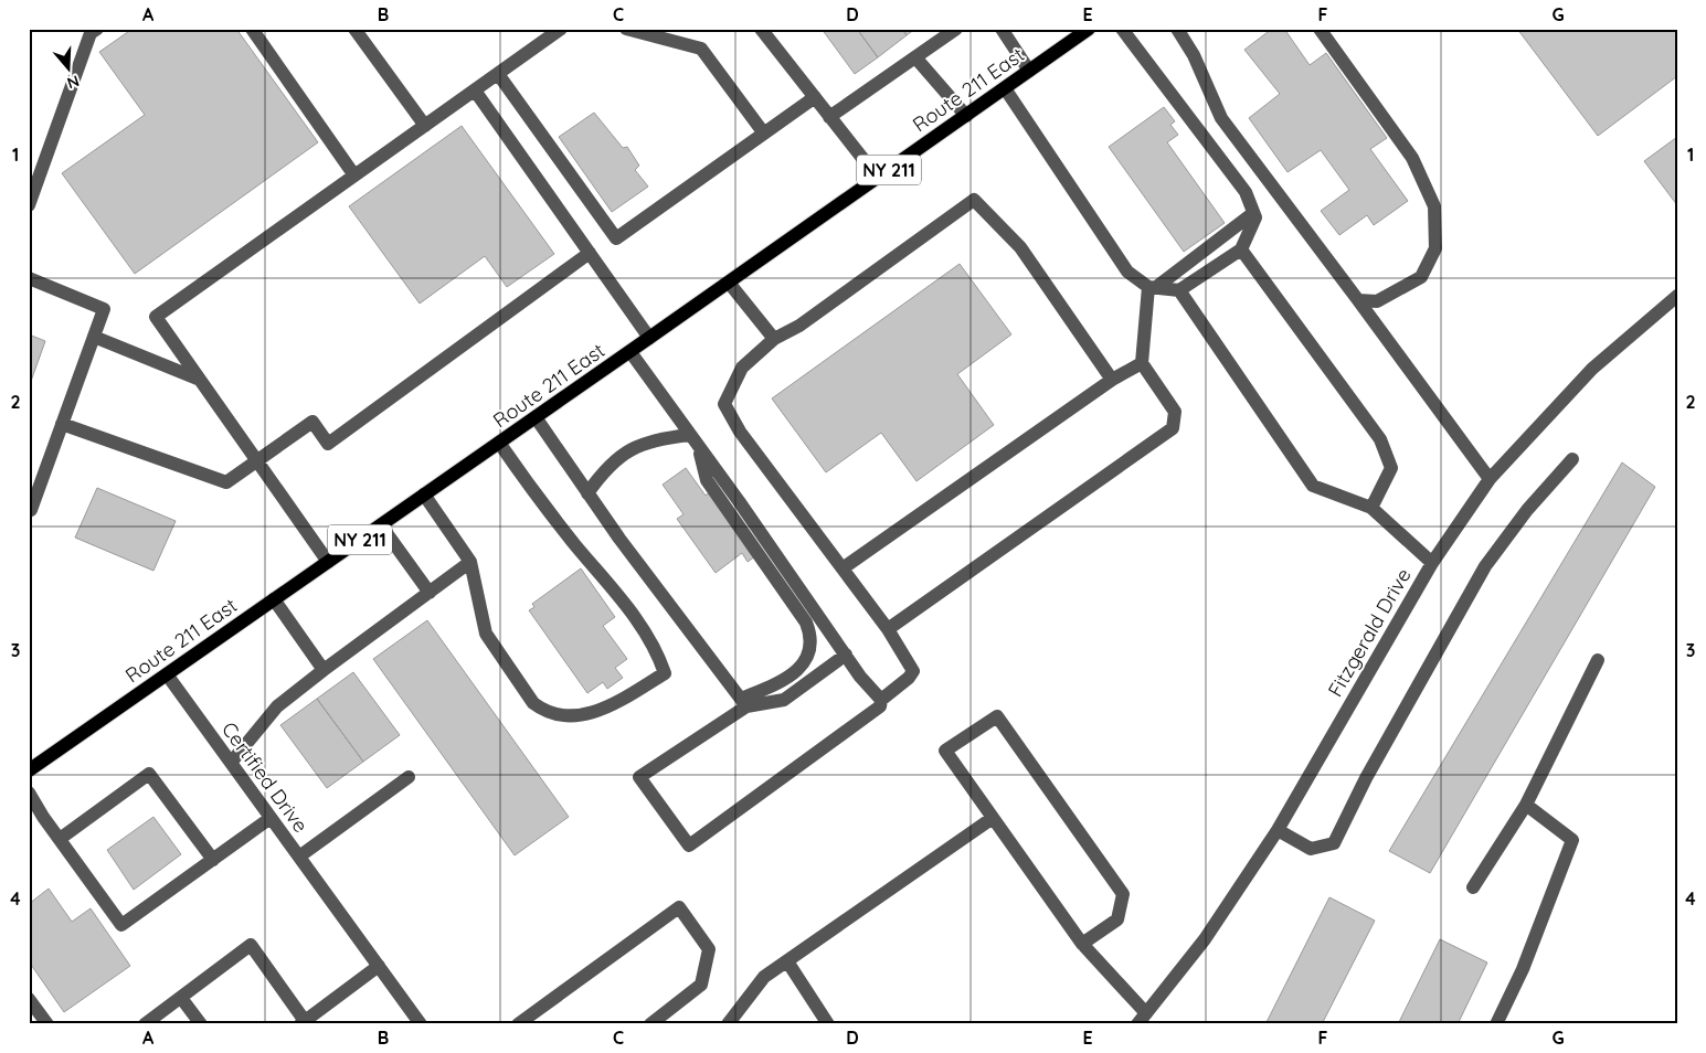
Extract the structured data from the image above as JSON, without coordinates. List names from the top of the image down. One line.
{"streets":{"main road":["Route 211 East","NY 211"],"street":["Fitzgerald Drive","Certified Drive"]},"crossings":[["Route 211 East","Certified Drive"]],"north":"bottom","grid":{"columns":["A","B","C","D","E","F","G"],"rows":["1","2","3","4"]}}
